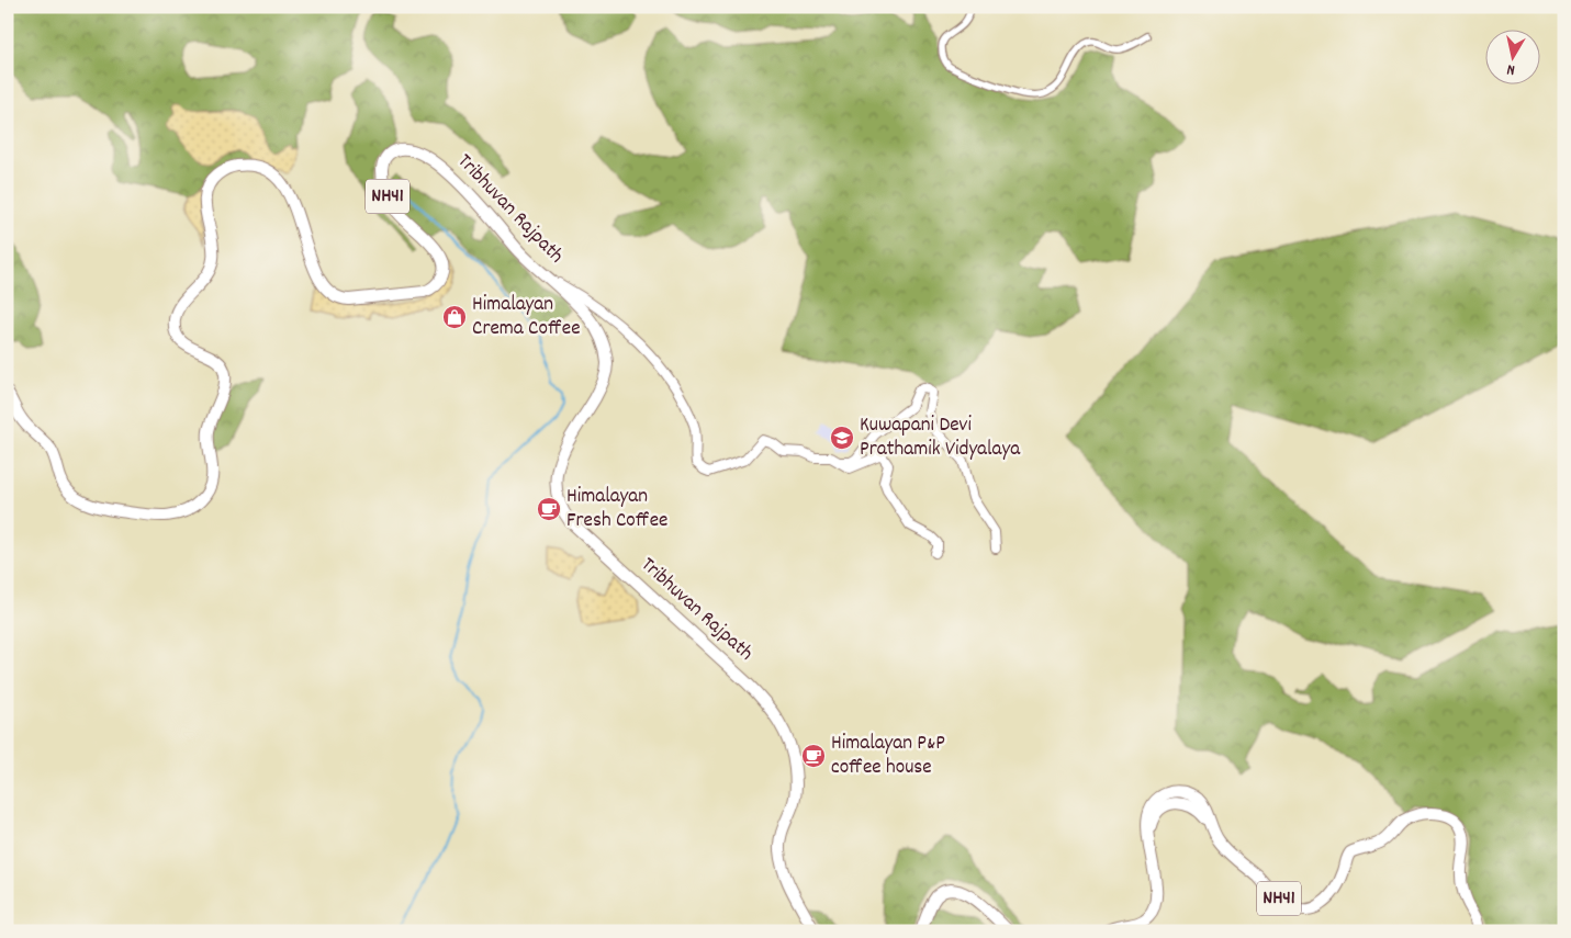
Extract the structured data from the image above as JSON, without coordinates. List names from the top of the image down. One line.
{"streets":{"highway":["NH41","Tribhuvan Rajpath"]},"places":{"shop":["Himalayan Crema Coffee"],"school or university":["Kuwapani Devi Prathamik Vidyalaya"],"cafe":["Himalayan Fresh Coffee","Himalayan P&P coffee house"]},"north":"bottom"}
